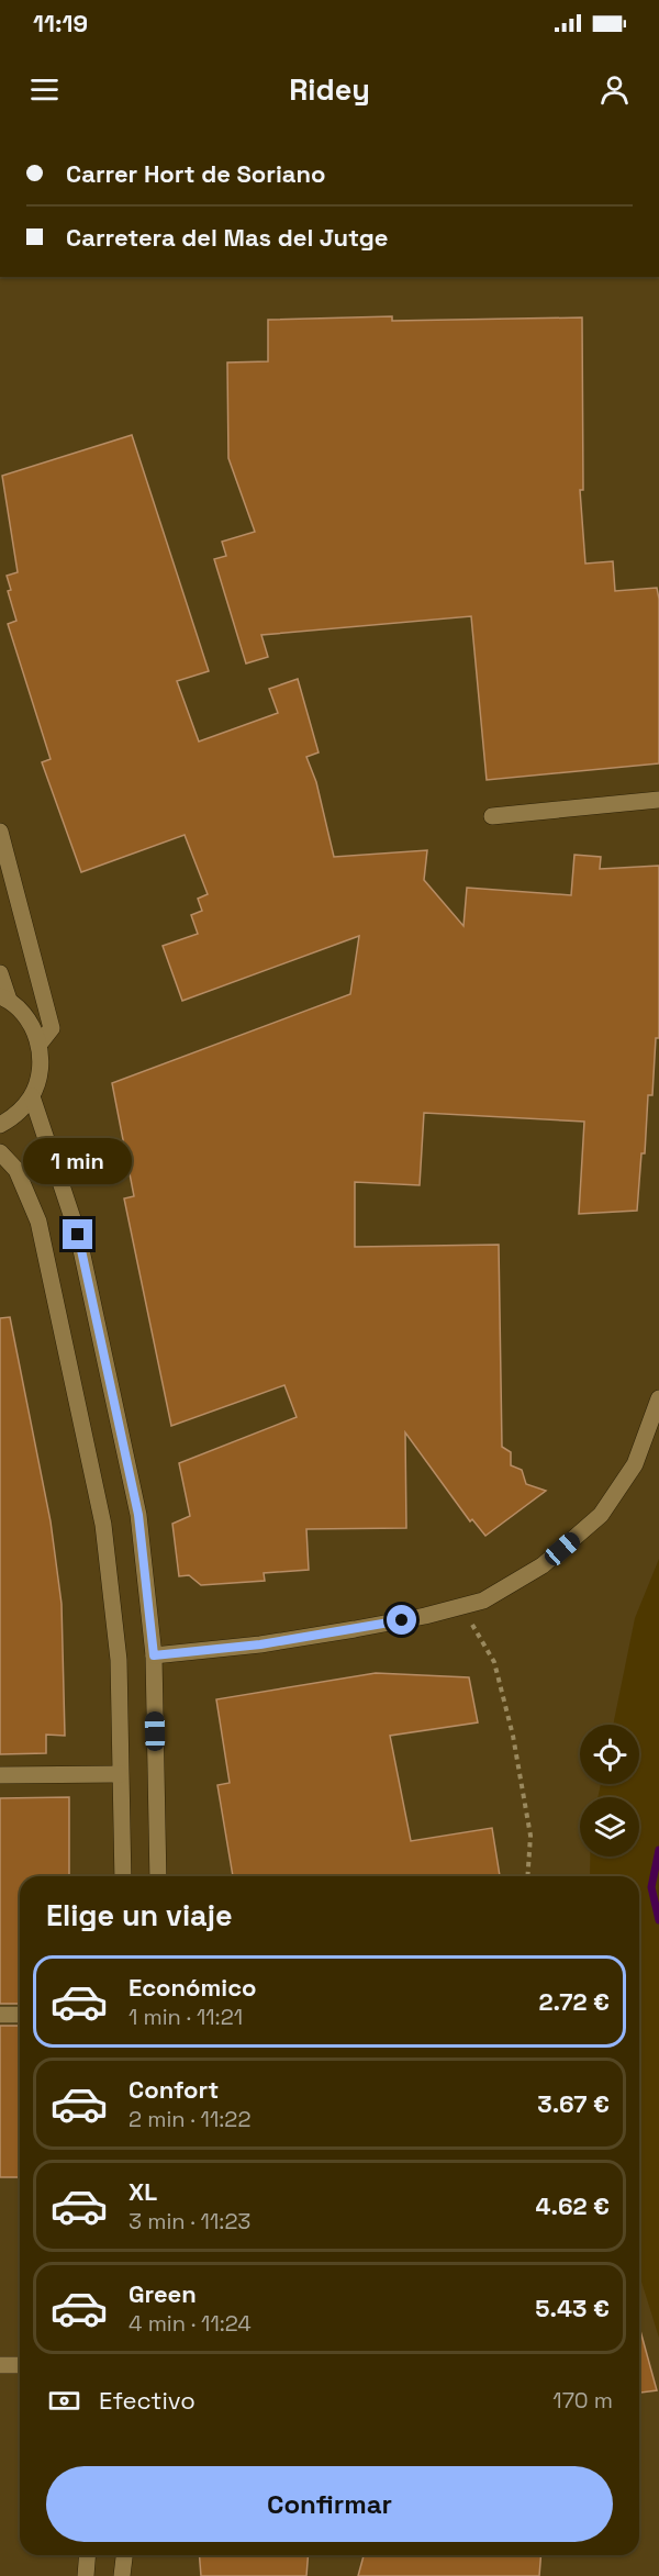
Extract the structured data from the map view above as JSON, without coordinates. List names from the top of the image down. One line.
{"page":{"status":"11:19","header":"Ridey","banner":["Carrer Hort de Soriano","Carretera del Mas del Jutge"],"bubble":"1 min","heading":"Elige un viaje","list":[{"name":"Económico","note":"1 min · 11:21","value":"2.72 €"},{"name":"Confort","note":"2 min · 11:22","value":"3.67 €"},{"name":"XL","note":"3 min · 11:23","value":"4.62 €"},{"name":"Green","note":"4 min · 11:24","value":"5.43 €"}],"pay":["Efectivo","170 m"],"buttons":"Confirmar"}}
